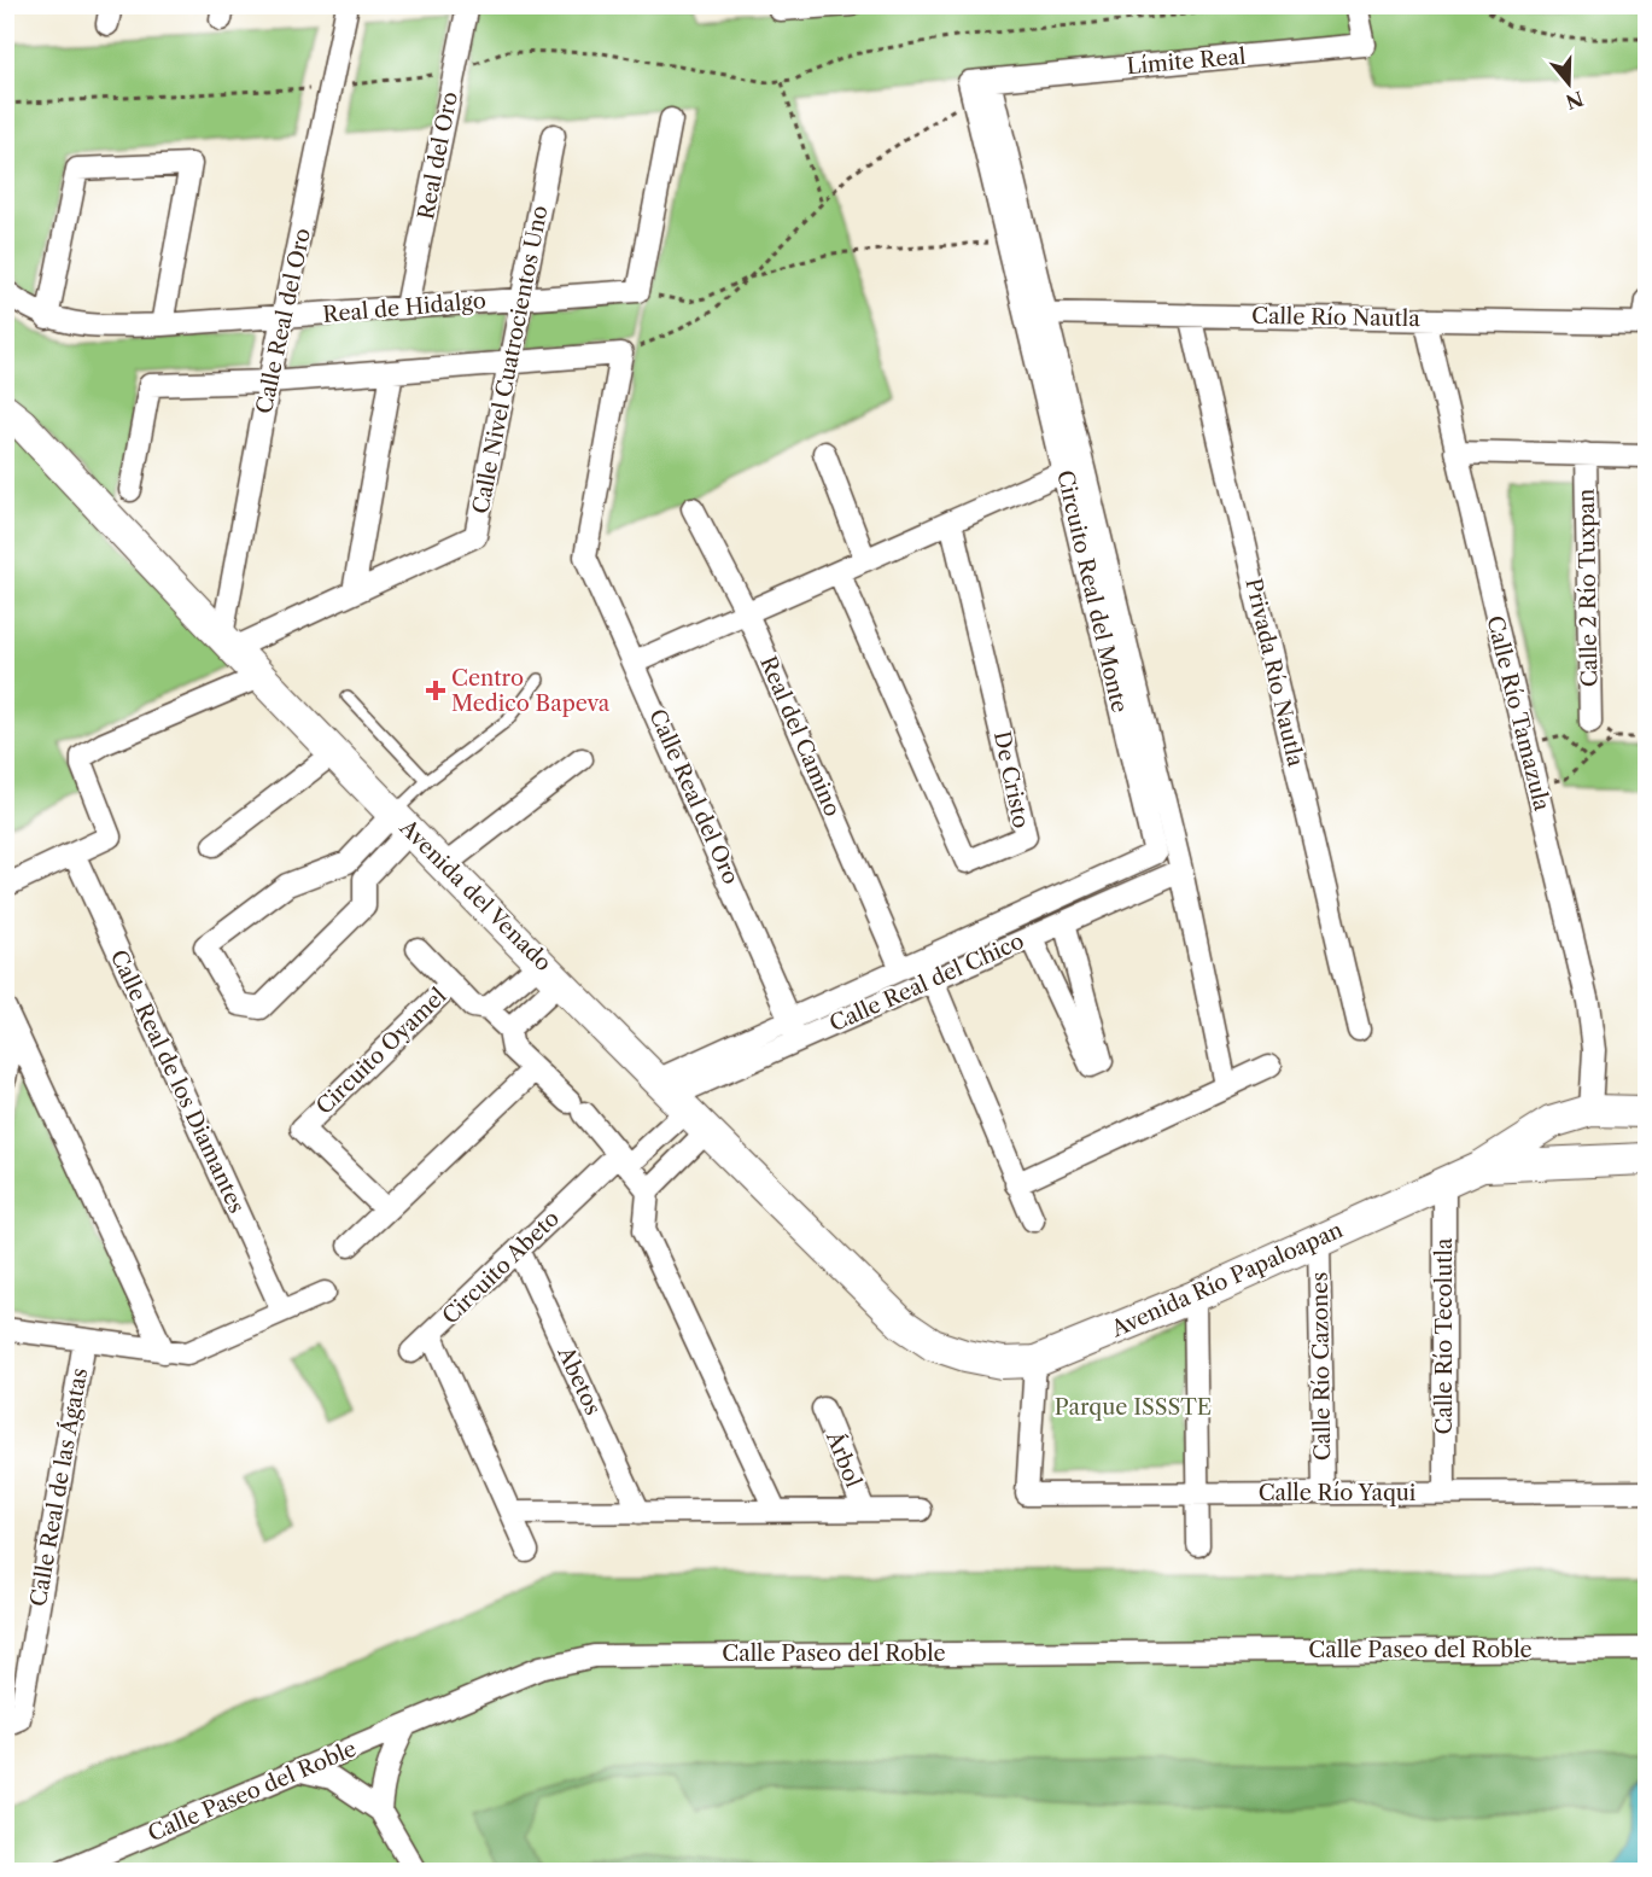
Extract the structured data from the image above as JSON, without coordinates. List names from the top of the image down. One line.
{"streets":{"street":["Límite Real","Real del Oro","Real de Hidalgo","Calle Río Nautla","Calle Real del Oro","Calle Nivel Cuatrocientos Uno","Calle 2 Río Tuxpan","Circuito Real del Monte","Privada Río Nautla","Calle Río Tamazula","Real del Camino","De Cristo","Avenida del Venado","Calle Real del Chico","Circuito Oyamel","Calle Real de los Diamantes","Circuito Abeto","Avenida Río Papaloapan","Calle Río Tecolutla","Calle Río Cazones","Abetos","Árbol","Calle Real de las Ágatas","Calle Río Yaqui","Calle Paseo del Roble"]},"crossings":[["Límite Real","Circuito Real del Monte"],["Real del Oro","Real de Hidalgo"],["Real de Hidalgo","Calle Real del Oro"],["Real de Hidalgo","Calle Nivel Cuatrocientos Uno"],["Calle Río Nautla","Circuito Real del Monte"],["Calle Río Nautla","Privada Río Nautla"],["Calle Río Nautla","Calle Río Tamazula"],["Calle Real del Oro","Calle Nivel Cuatrocientos Uno"],["Calle Real del Oro","Circuito Real del Monte"],["Calle Real del Oro","Avenida del Venado"],["Calle Real del Oro","Calle Real del Chico"],["Calle Nivel Cuatrocientos Uno","Avenida del Venado"],["Circuito Real del Monte","Real del Camino"],["Circuito Real del Monte","Calle Real del Chico"],["Calle Río Tamazula","Avenida Río Papaloapan"],["Avenida del Venado","Calle Real del Chico"],["Avenida del Venado","Circuito Abeto"],["Avenida del Venado","Avenida Río Papaloapan"],["Calle Real del Chico","Circuito Abeto"],["Circuito Oyamel","Circuito Abeto"],["Circuito Abeto","Abetos"],["Avenida Río Papaloapan","Calle Río Tecolutla"],["Avenida Río Papaloapan","Calle Río Cazones"],["Avenida Río Papaloapan","Calle Río Yaqui"],["Calle Río Tecolutla","Calle Río Yaqui"],["Calle Río Cazones","Calle Río Yaqui"]],"parks":["Parque ISSSTE"],"places":{"health":["Centro Medico Bapeva"]},"north":"bottom"}
